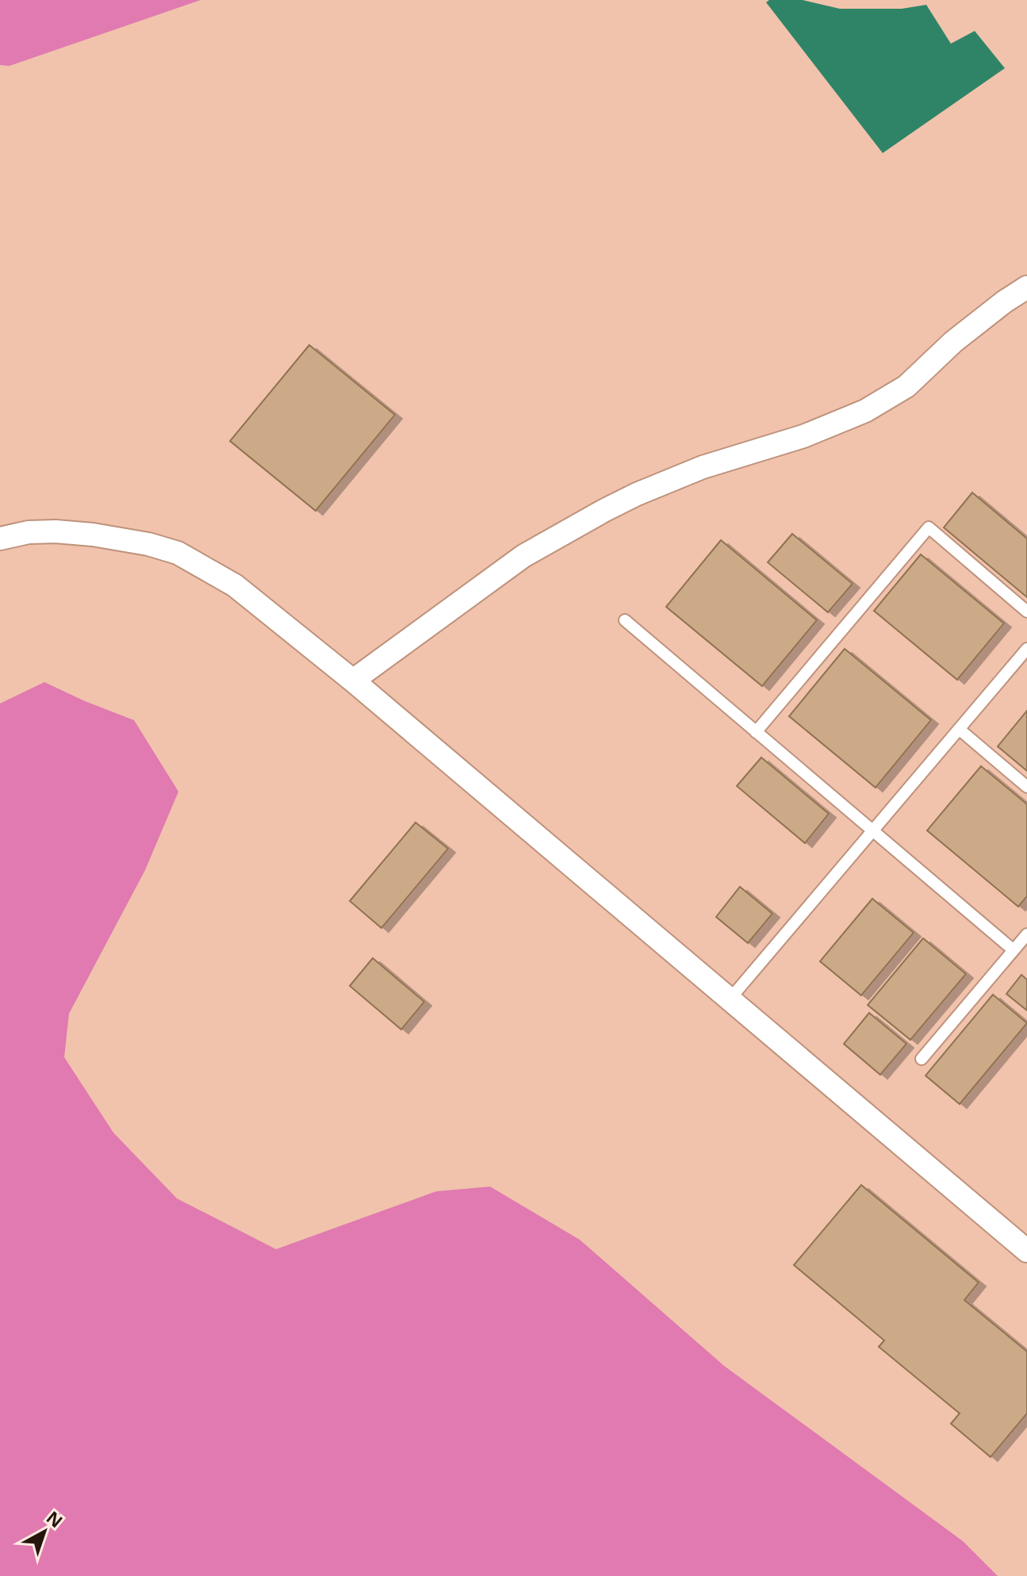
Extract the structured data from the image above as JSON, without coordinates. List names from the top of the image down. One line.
{"north":"top right"}
